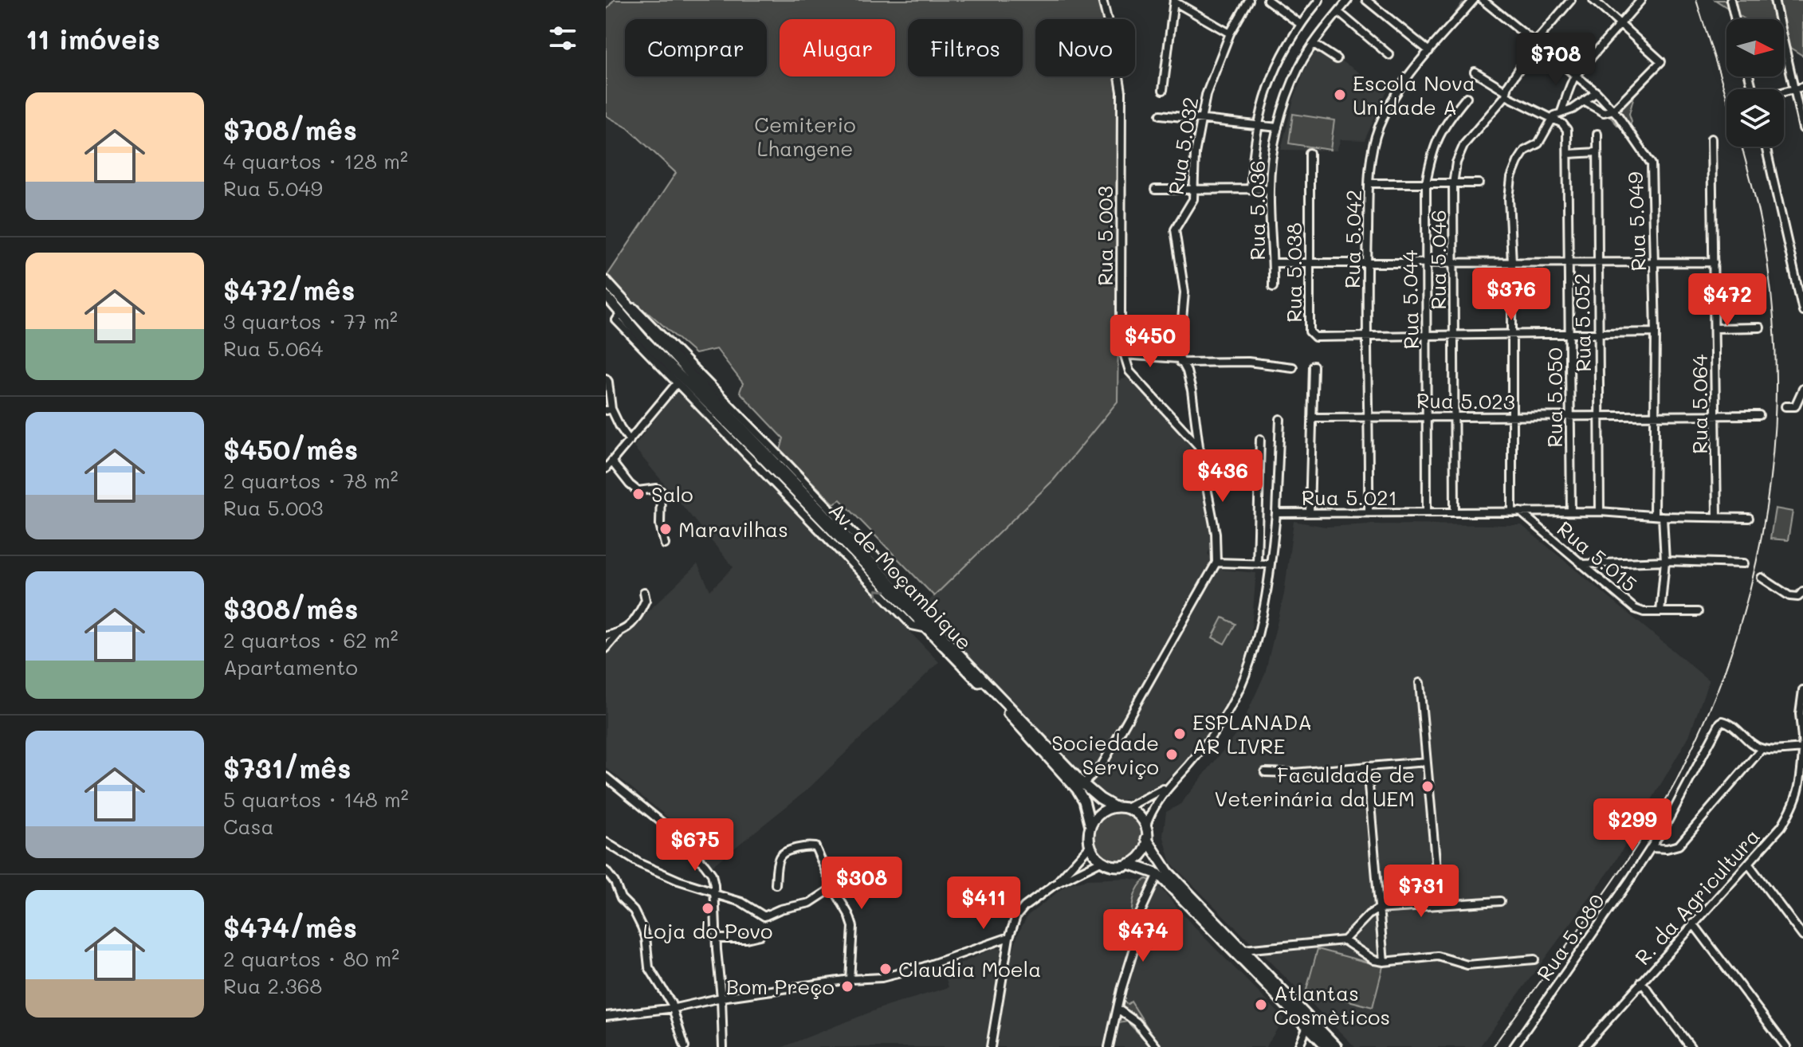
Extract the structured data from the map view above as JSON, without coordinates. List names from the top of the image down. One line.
{"streets":{"highway":["Av. de Moçambique"],"street":["Rua 5.032","Rua 5.036","Rua 5.049","Rua 5.003","Rua 5.042","Rua 5.046","Rua 5.038","Rua 5.044","Rua 5.052","Rua 5.050","Rua 5.023","Rua 5.064","Rua 5.021","Rua 5.015","R. da Agricultura","Rua 5.080"]},"crossings":[["Rua 5.032","Rua 5.003"],["Rua 5.049","Rua 5.023"],["Rua 5.049","Rua 5.021"],["Rua 5.042","Rua 5.038"],["Rua 5.042","Rua 5.023"],["Rua 5.042","Rua 5.021"],["Rua 5.046","Rua 5.023"],["Rua 5.046","Rua 5.021"],["Rua 5.044","Rua 5.023"],["Rua 5.044","Rua 5.021"],["Rua 5.052","Rua 5.023"],["Rua 5.052","Rua 5.021"],["Rua 5.050","Rua 5.023"],["Rua 5.050","Rua 5.021"],["Rua 5.023","Rua 5.064"],["Rua 5.064","Rua 5.021"],["Rua 5.021","Rua 5.015"]],"parks":["Cemiterio Lhangene"],"places":["Escola Nova Unidade A","Salo","Maravilhas","ESPLANADA AR LIVRE","Sociedade Serviço","Faculdade de Veterinária da UEM","Loja do Povo","Claudia Moela","Bom Preço","Atlantas Cosmèticos"],"north":"right","page":{"heading":"11 imóveis","chip":["Comprar","Alugar","Filtros","Novo"],"price":["$708","$376","$472","$450","$436","$299","$675","$308","$731","$411","$474"],"list":[{"name":"$708/mês","note":"4 quartos · 128 m² · Rua 5.049"},{"name":"$472/mês","note":"3 quartos · 77 m² · Rua 5.064"},{"name":"$450/mês","note":"2 quartos · 78 m² · Rua 5.003"},{"name":"$308/mês","note":"2 quartos · 62 m² · Apartamento"},{"name":"$731/mês","note":"5 quartos · 148 m² · Casa"},{"name":"$474/mês","note":"2 quartos · 80 m² · Rua 2.368"}]}}
